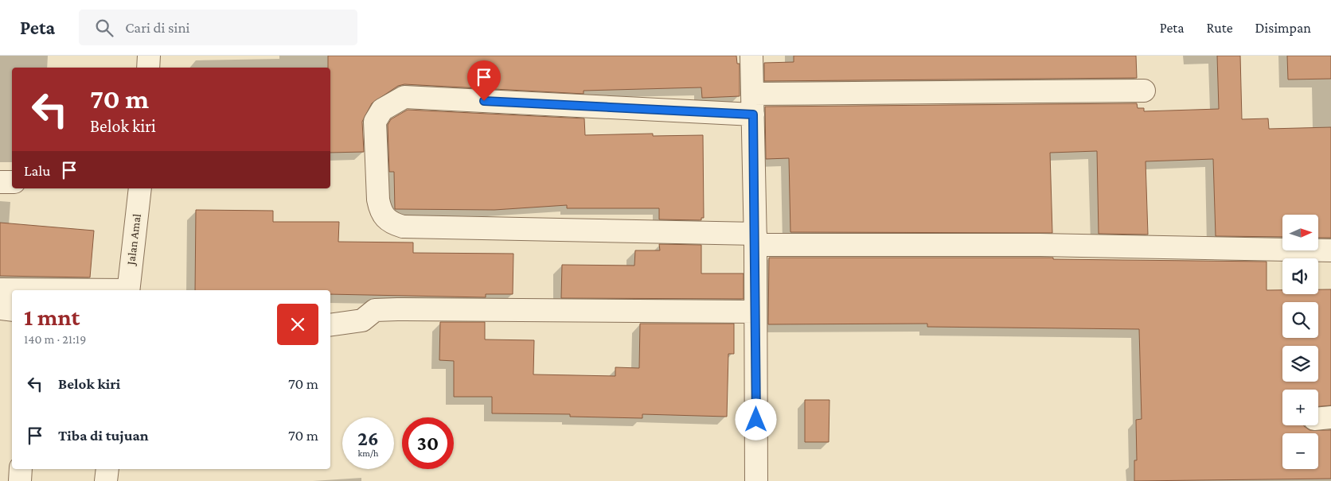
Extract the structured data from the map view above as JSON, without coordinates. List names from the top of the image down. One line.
{"streets":{"street":["Jalan Amal"]},"north":"right","page":{"header":"Peta","search":"Cari di sini","nav":["Peta","Rute","Disimpan"],"turn":["70 m","Belok kiri"],"then":"Lalu","map_buttons":["+","−"],"heading":["1 mnt","140 m · 21:19"],"list":[{"name":"Belok kiri","value":"70 m"},{"name":"Tiba di tujuan","value":"70 m"}],"speed":"26 km/h","limit":"30"}}
